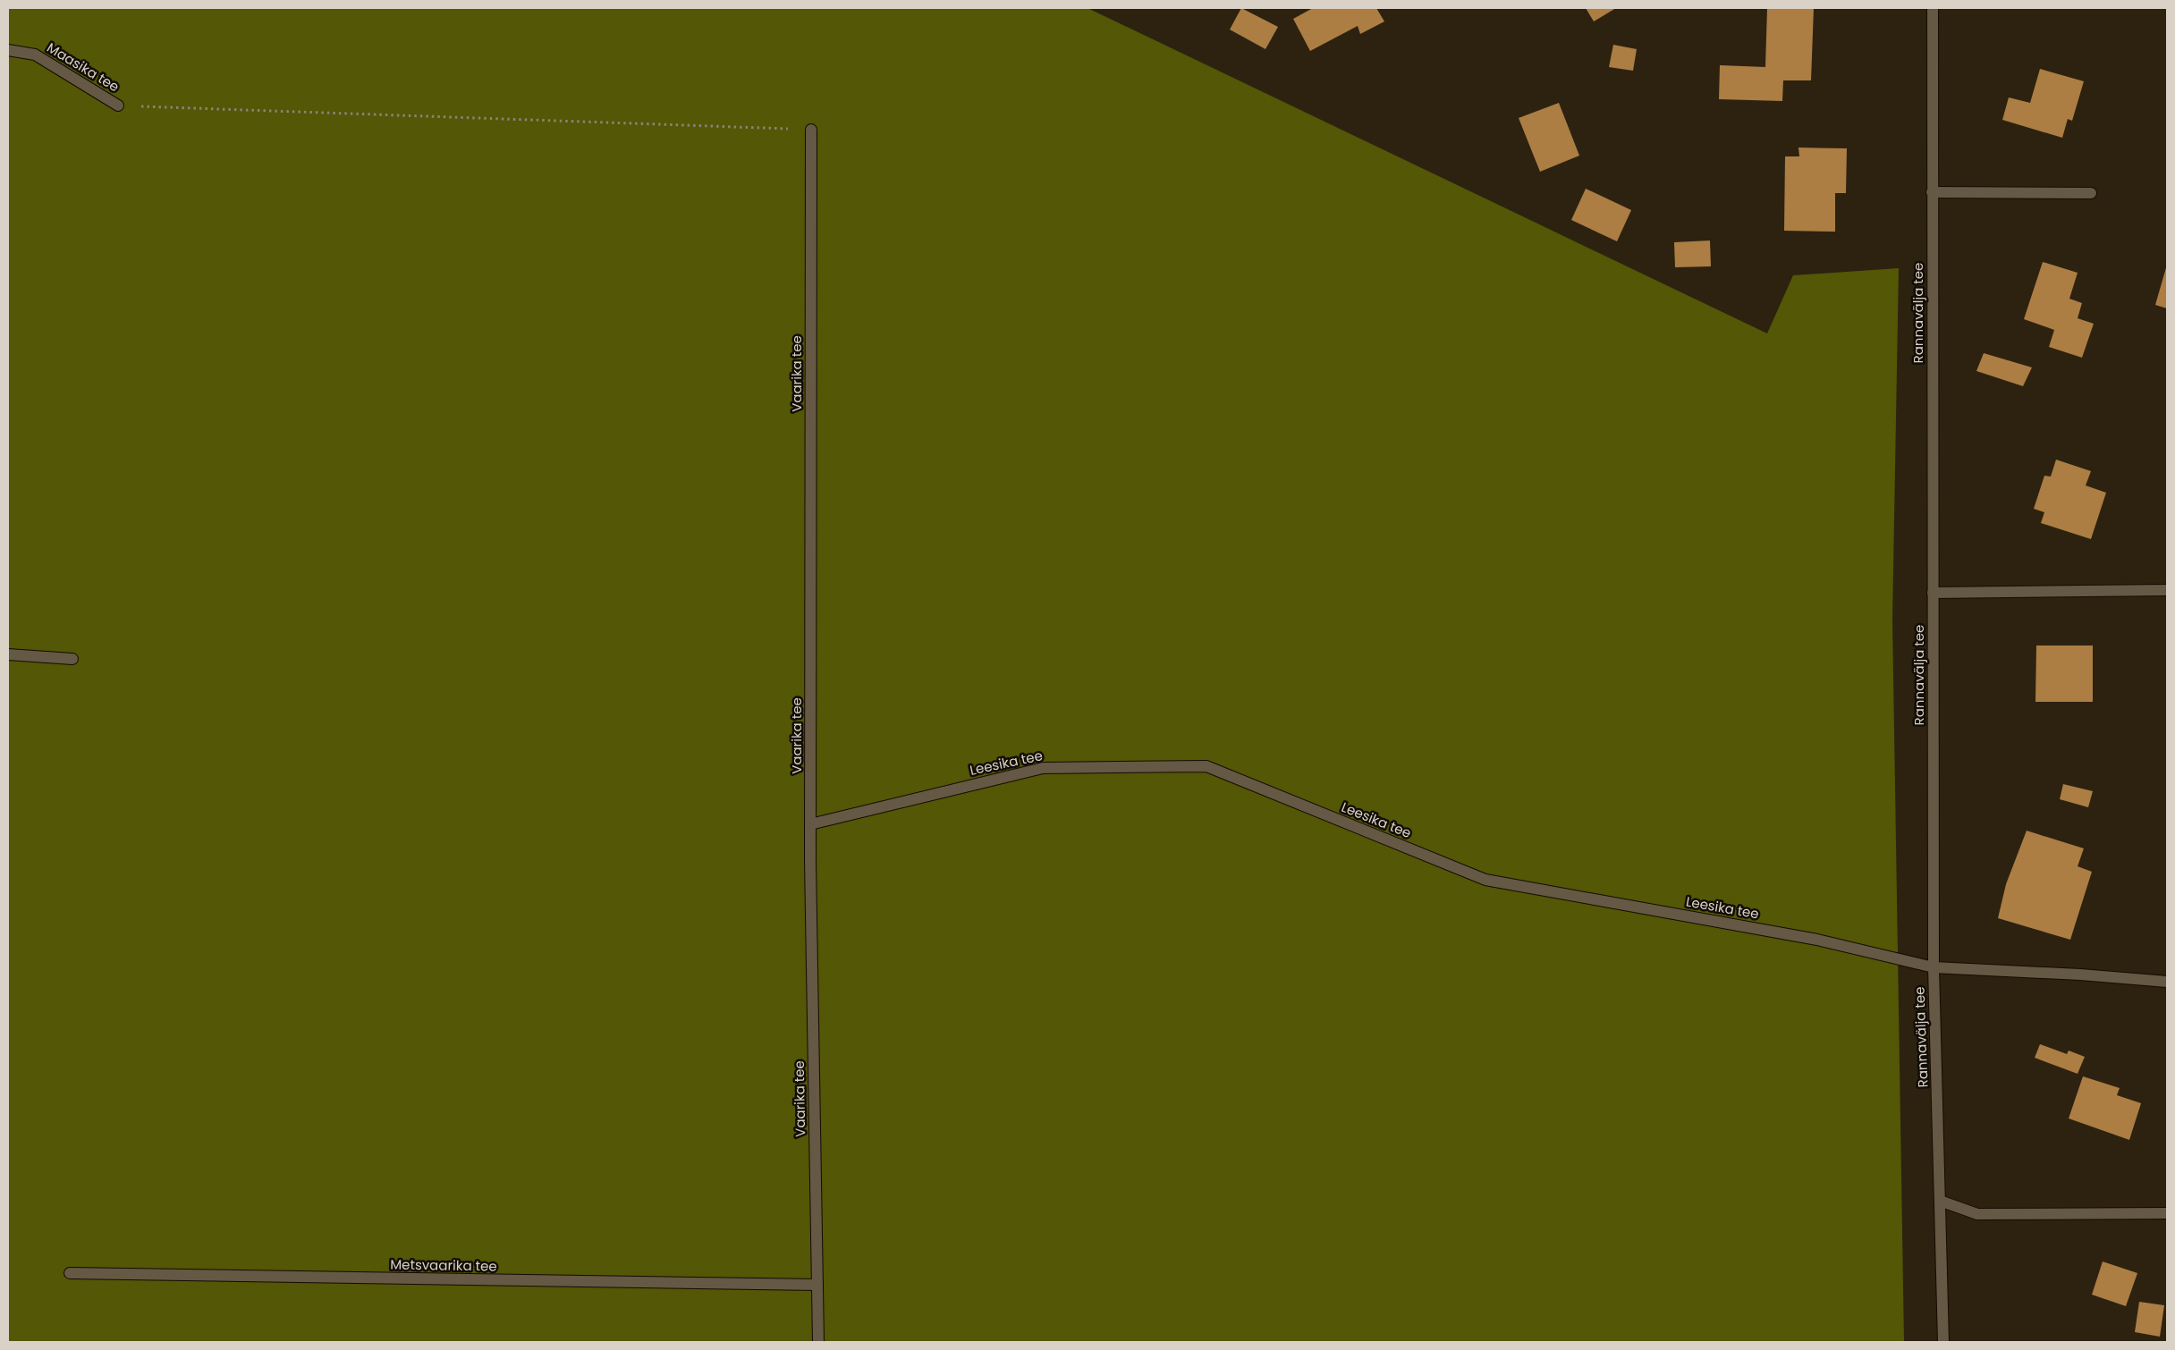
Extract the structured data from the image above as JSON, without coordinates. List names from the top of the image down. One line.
{"streets":{"street":["Maasika tee","Rannavälja tee","Vaarika tee","Leesika tee","Metsvaarika tee"]},"crossings":[["Rannavälja tee","Leesika tee"],["Vaarika tee","Leesika tee"],["Vaarika tee","Metsvaarika tee"]]}
